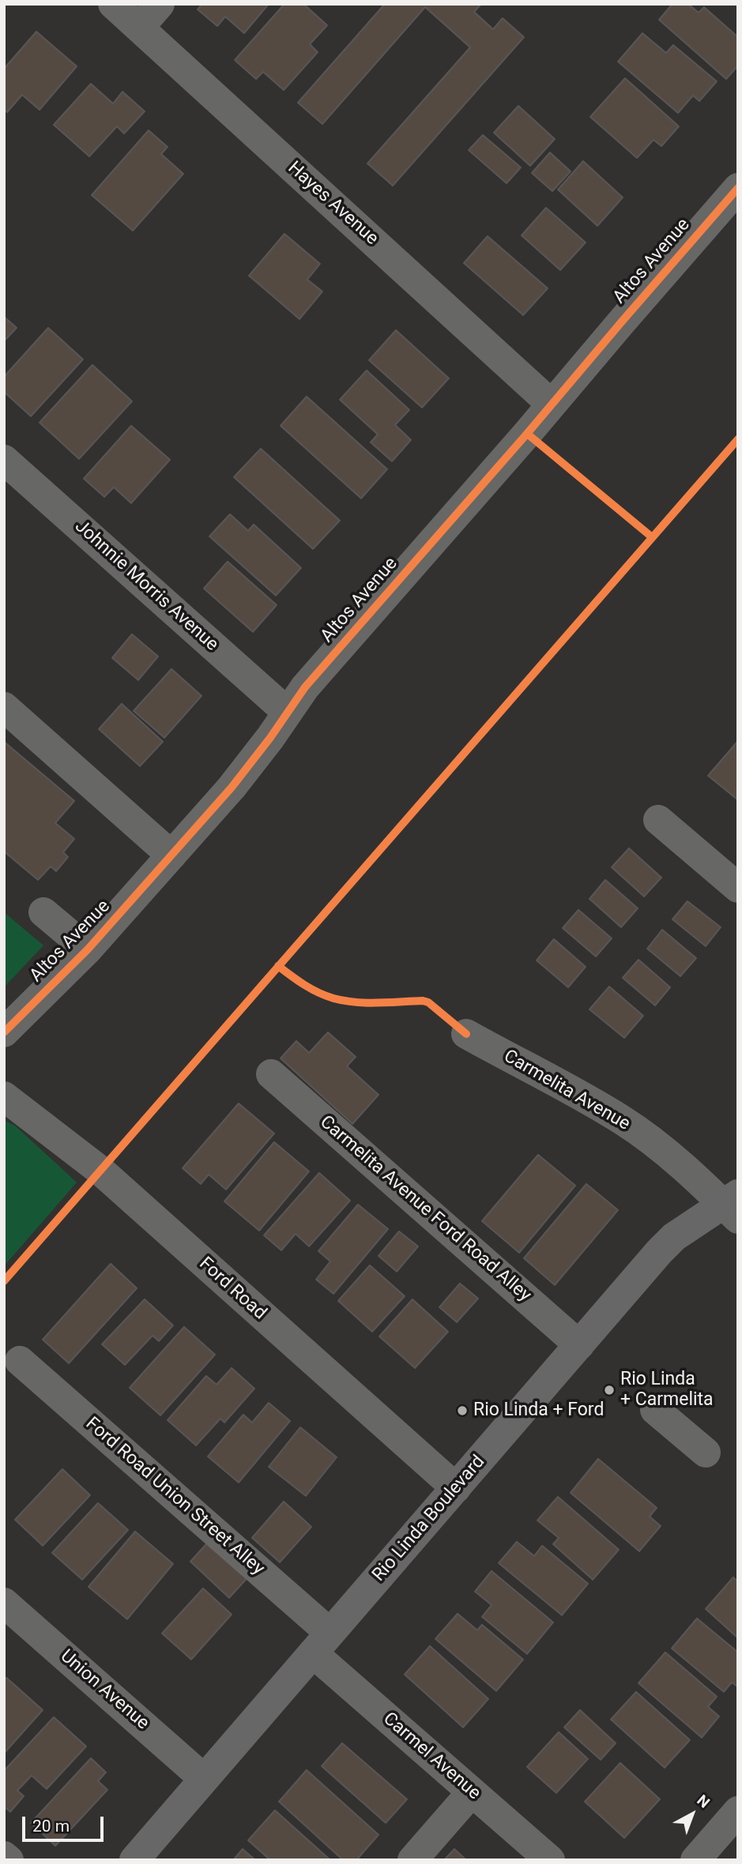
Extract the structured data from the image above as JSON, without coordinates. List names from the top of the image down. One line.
{"streets":{"main road":["Rio Linda Boulevard"],"street":["Hayes Avenue","Altos Avenue","Johnnie Morris Avenue","Carmelita Avenue","Carmelita Avenue Ford Road Alley","Ford Road","Ford Road Union Street Alley","Union Avenue","Carmel Avenue"]},"crossings":[["Hayes Avenue","Altos Avenue"],["Altos Avenue","Johnnie Morris Avenue"],["Carmelita Avenue","Rio Linda Boulevard"],["Carmelita Avenue Ford Road Alley","Rio Linda Boulevard"],["Ford Road","Rio Linda Boulevard"],["Ford Road Union Street Alley","Rio Linda Boulevard"],["Ford Road Union Street Alley","Carmel Avenue"],["Rio Linda Boulevard","Union Avenue"],["Rio Linda Boulevard","Carmel Avenue"]],"places":["Rio Linda + Carmelita","Rio Linda + Ford"],"scale_bar":"20 m","north":"top right"}
